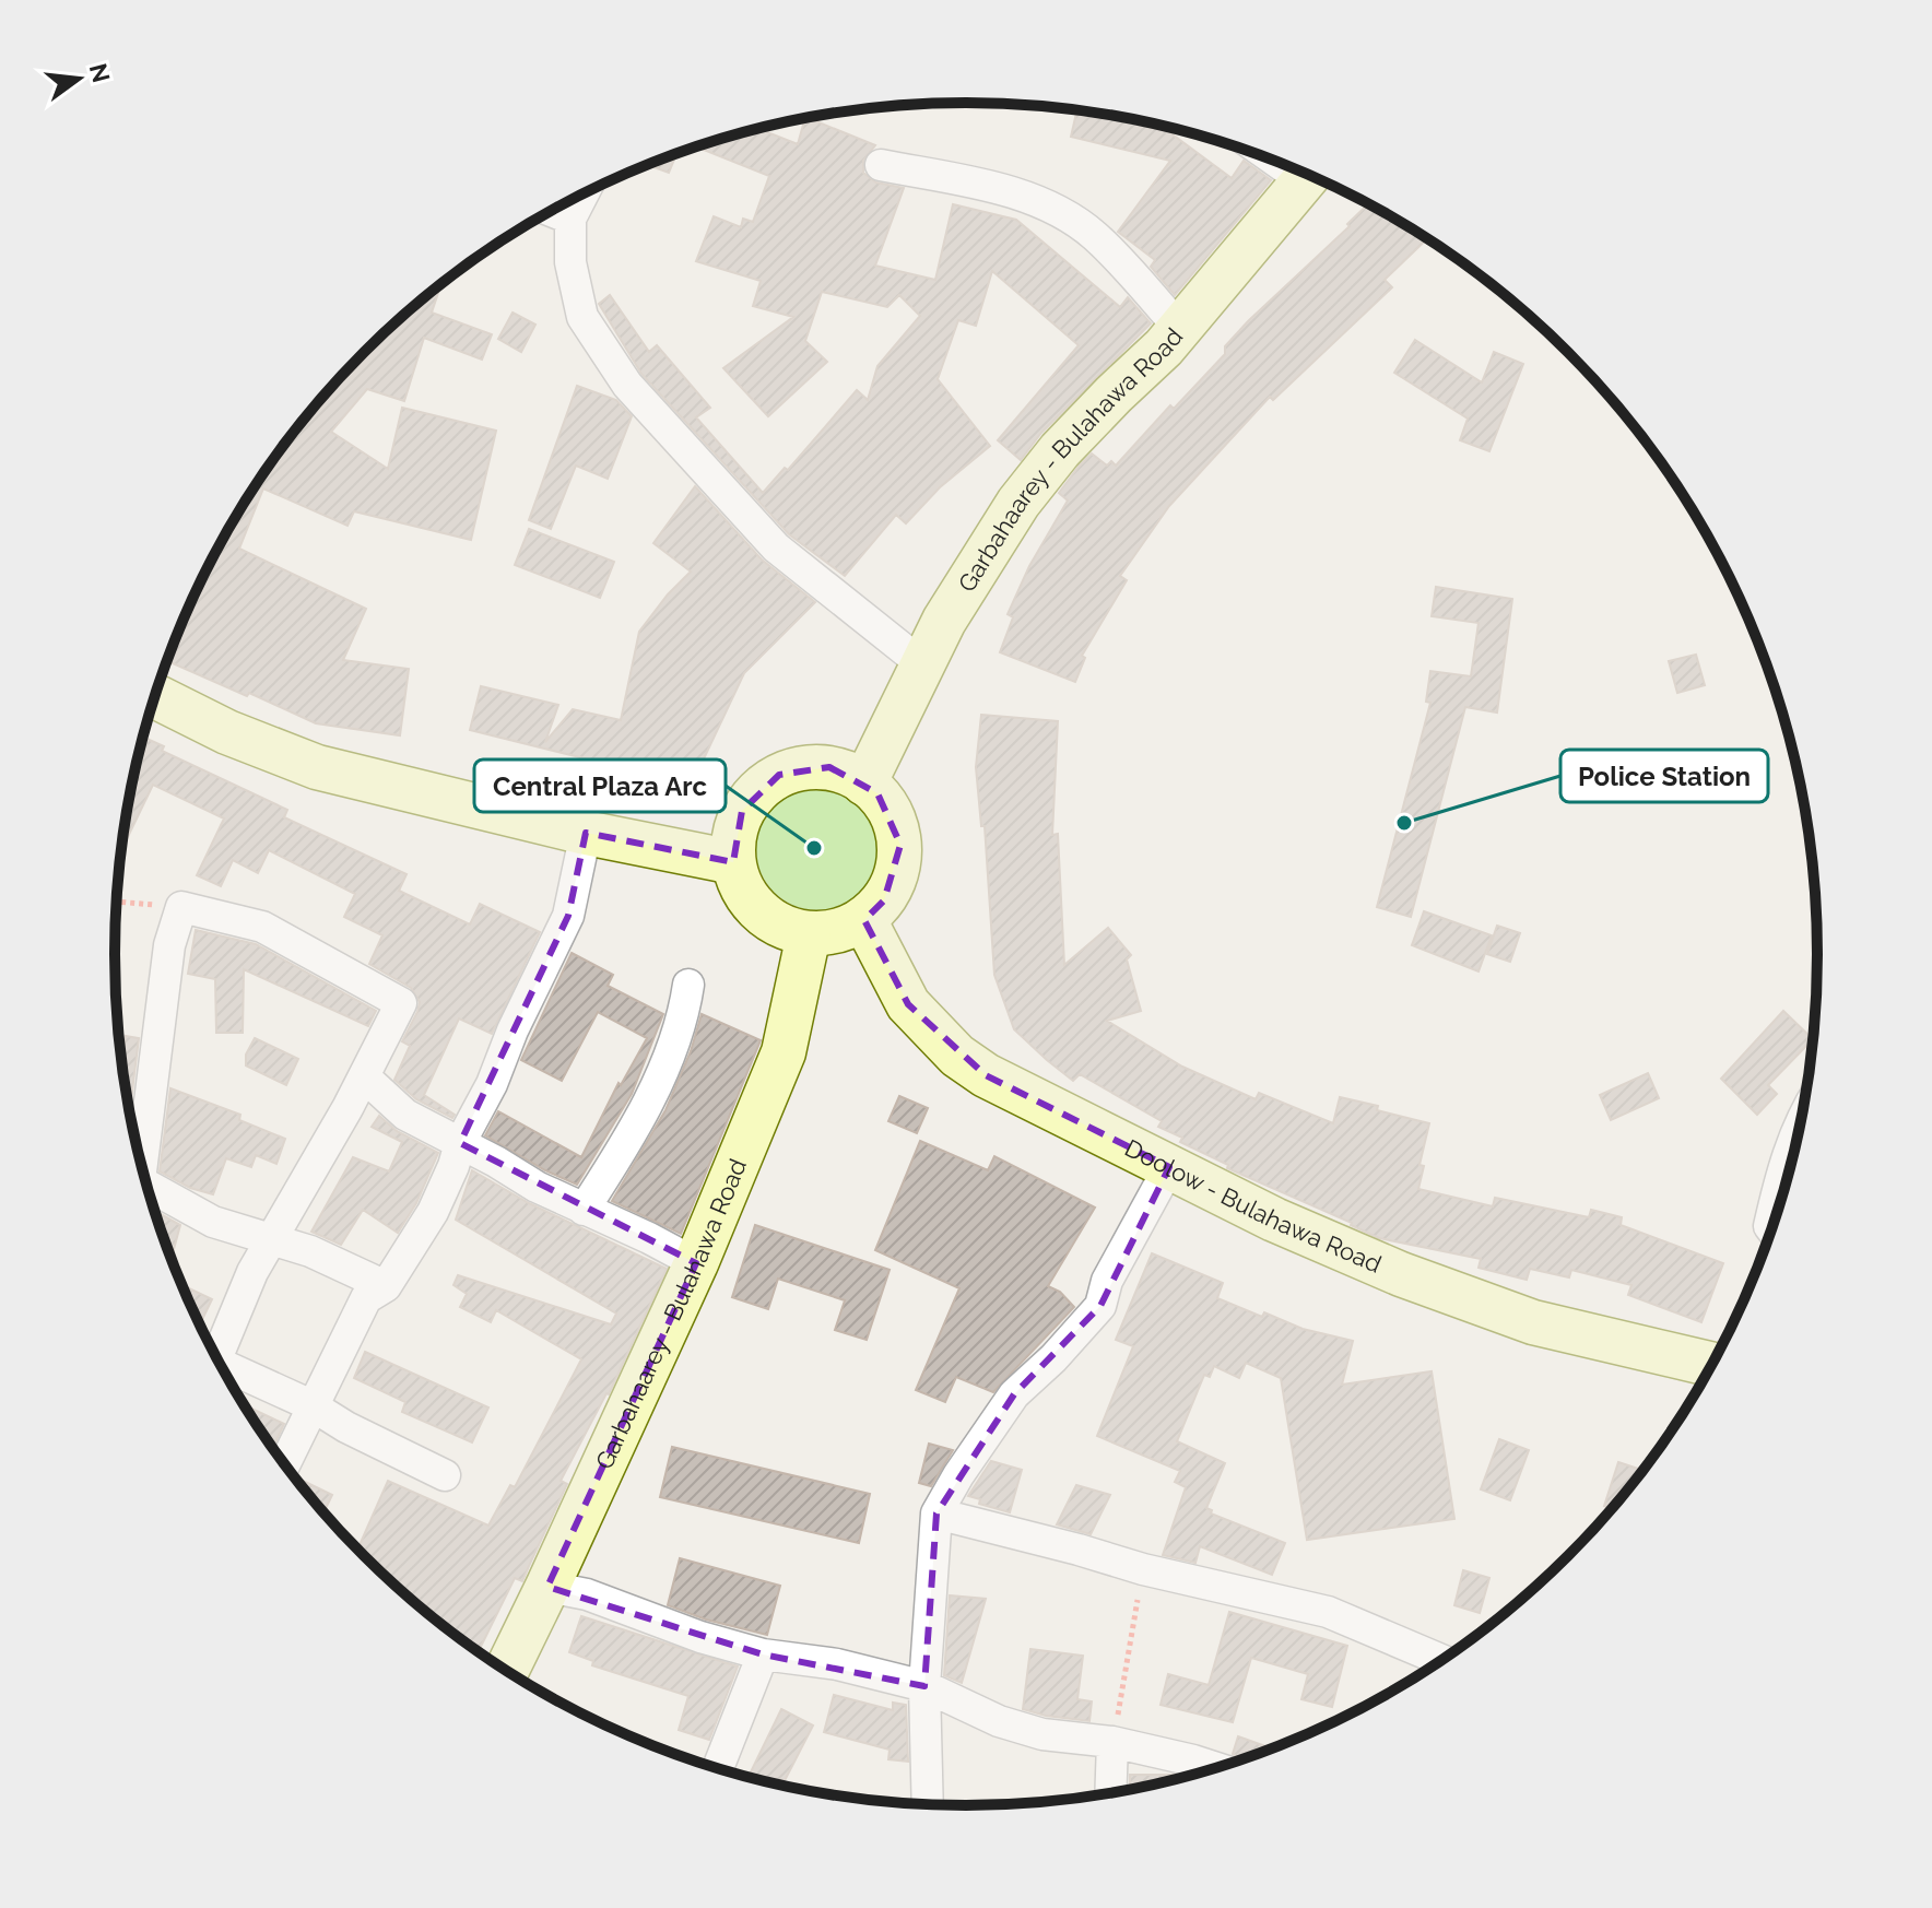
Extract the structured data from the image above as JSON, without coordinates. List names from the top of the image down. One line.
{"streets":{"main road":["Garbahaarey - Bulahawa Road","Doolow - Bulahawa Road"]},"crossings":[["Garbahaarey - Bulahawa Road","Doolow - Bulahawa Road"]],"places":["Police Station","Central Plaza Arc"],"north":"right"}
